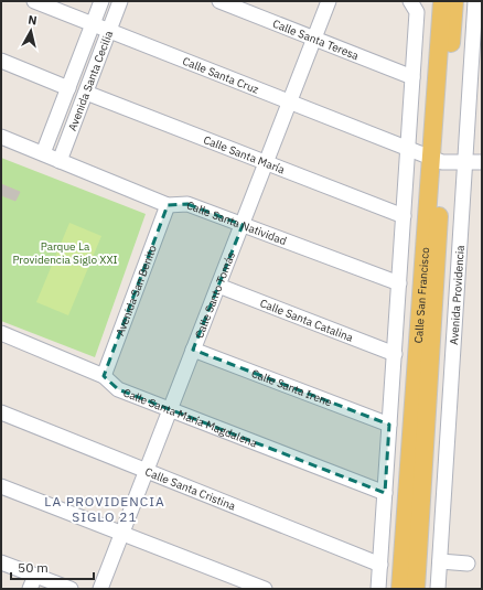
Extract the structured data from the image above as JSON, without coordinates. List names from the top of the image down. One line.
{"streets":{"main road":["Calle San Francisco"],"street":["Calle Santa Teresa","Calle Santa Cruz","Avenida Santa Cecilia","Calle Santa María","Calle Santa Natividad","Avenida San Benito","Calle Santo Tomás","Avenida Providencia","Calle Santa Catalina","Calle Santa Irene","Calle Santa María Magdalena","Calle Santa Cristina"]},"crossings":[["Calle Santa Teresa","Calle Santo Tomás"],["Calle Santa Cruz","Avenida Santa Cecilia"],["Calle Santa Cruz","Calle Santo Tomás"],["Calle Santa Cruz","Calle San Francisco"],["Avenida Santa Cecilia","Calle Santa María"],["Avenida Santa Cecilia","Calle Santa Natividad"],["Calle Santa María","Calle Santo Tomás"],["Calle Santa Natividad","Avenida San Benito"],["Calle Santa Natividad","Calle Santo Tomás"],["Avenida San Benito","Calle Santa María Magdalena"],["Calle Santo Tomás","Calle Santa Catalina"],["Calle Santo Tomás","Calle Santa Irene"],["Calle Santo Tomás","Calle Santa María Magdalena"],["Calle Santo Tomás","Calle Santa Cristina"]],"districts":["LA PROVIDENCIA SIGLO 21"],"parks":["Parque La Providencia Siglo XXI"],"scale_bar":"50 m","north":"top"}
